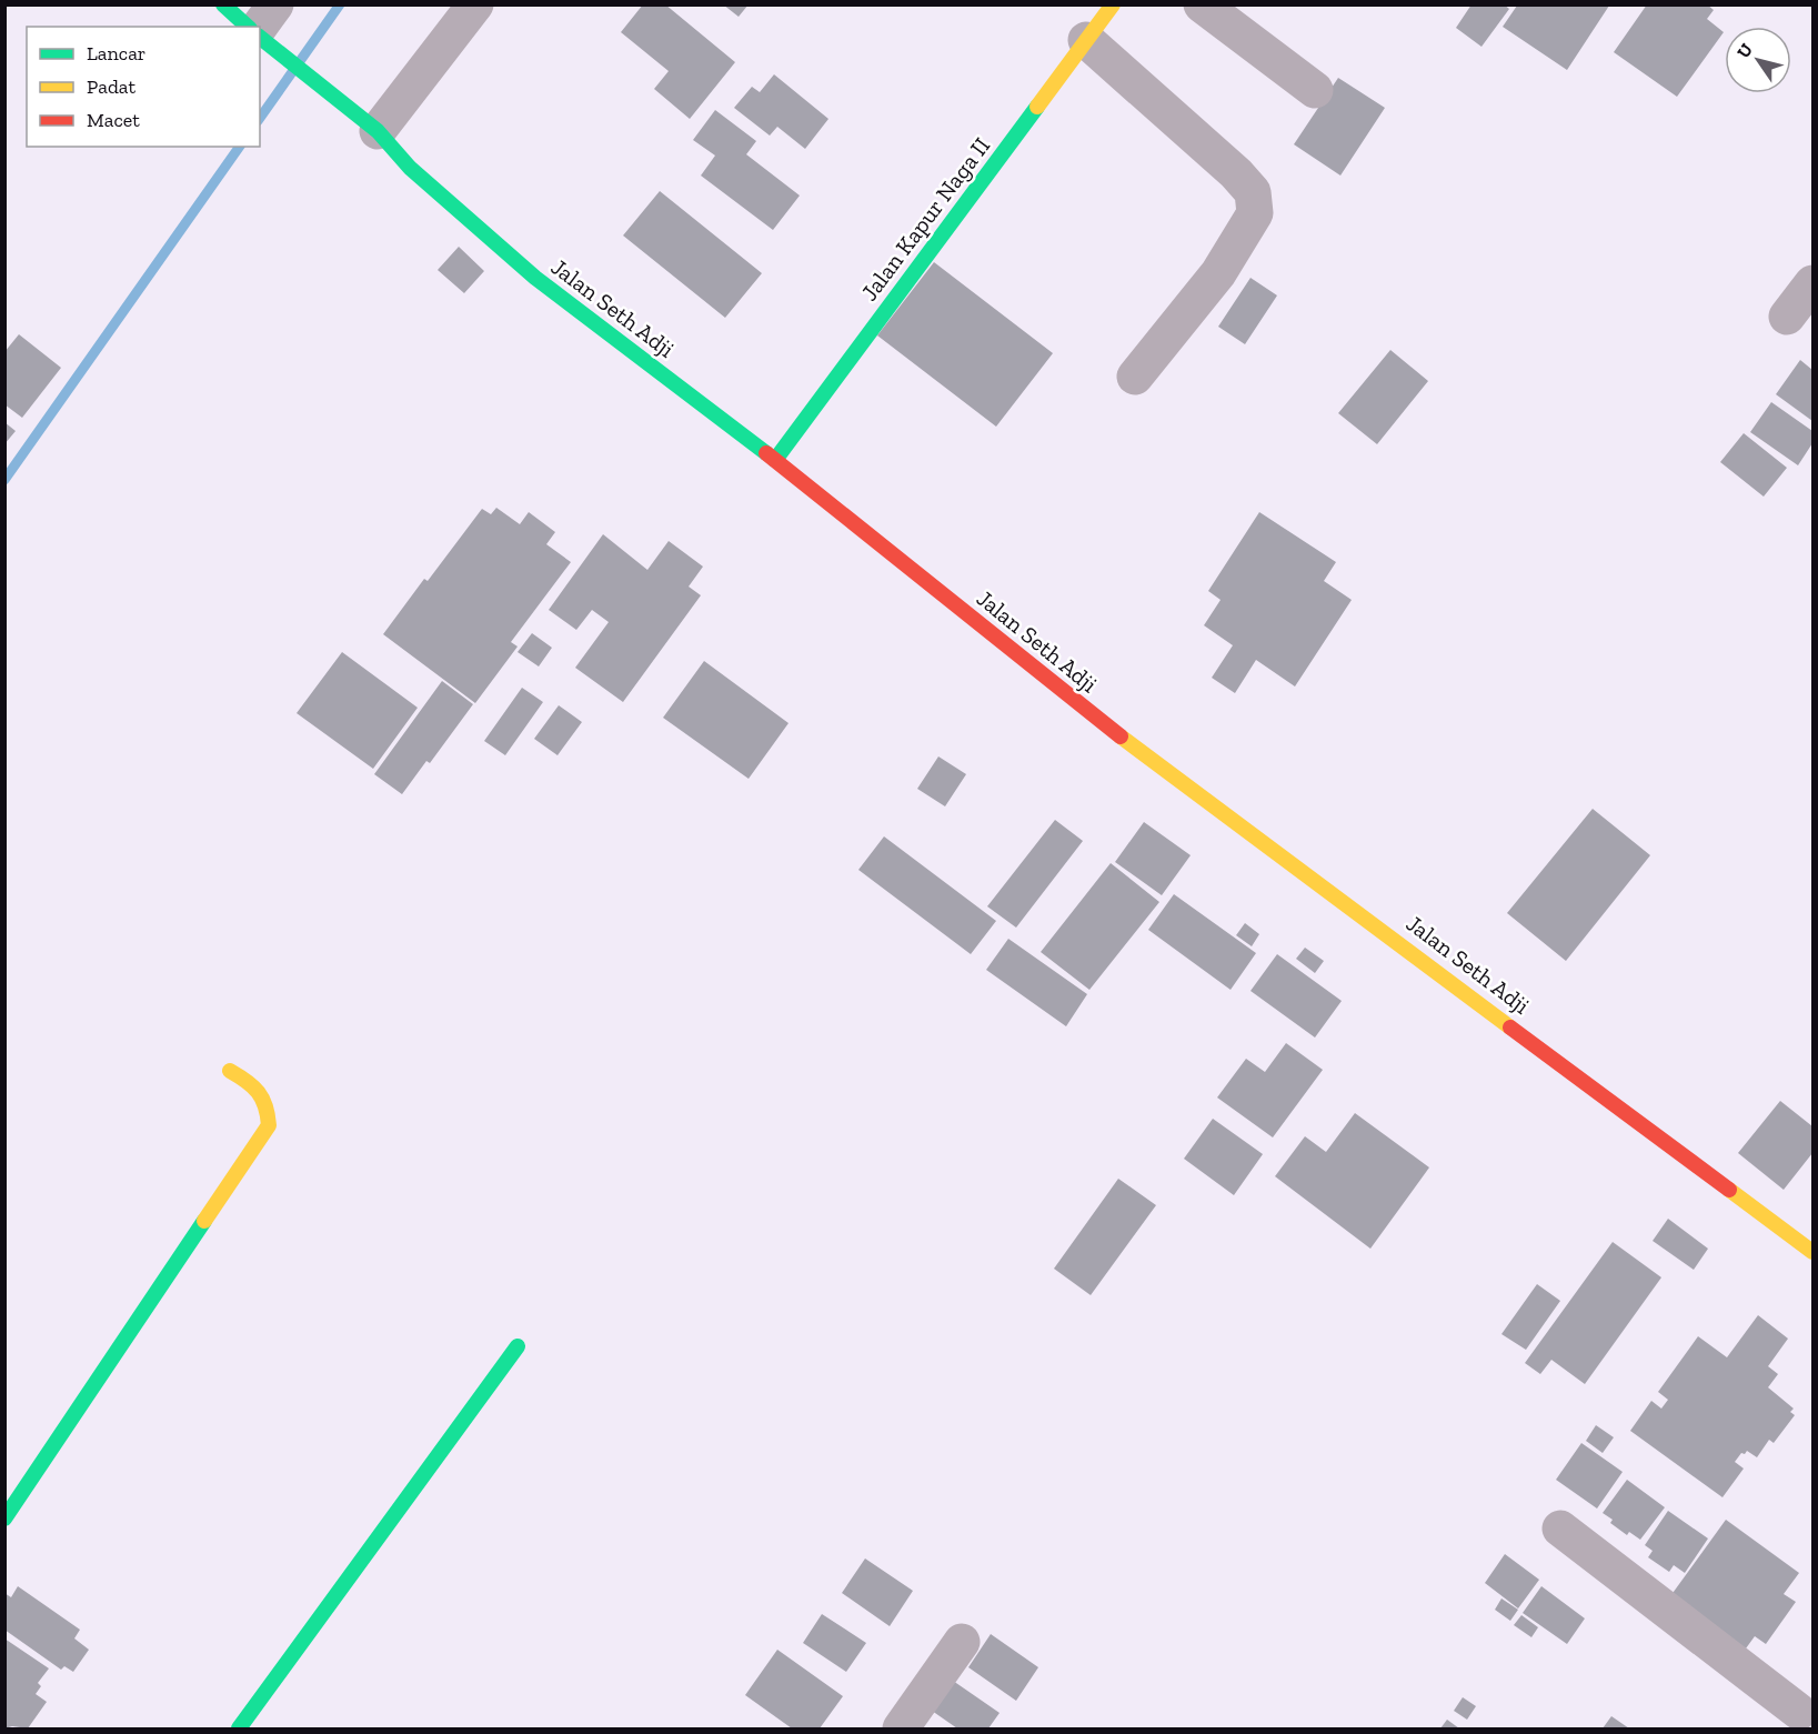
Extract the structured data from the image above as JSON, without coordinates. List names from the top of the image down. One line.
{"streets":{"street":["Jalan Kapur Naga II","Jalan Seth Adji"]},"crossings":[["Jalan Kapur Naga II","Jalan Seth Adji"]],"legend":["Lancar","Padat","Macet"],"north":"top left"}
